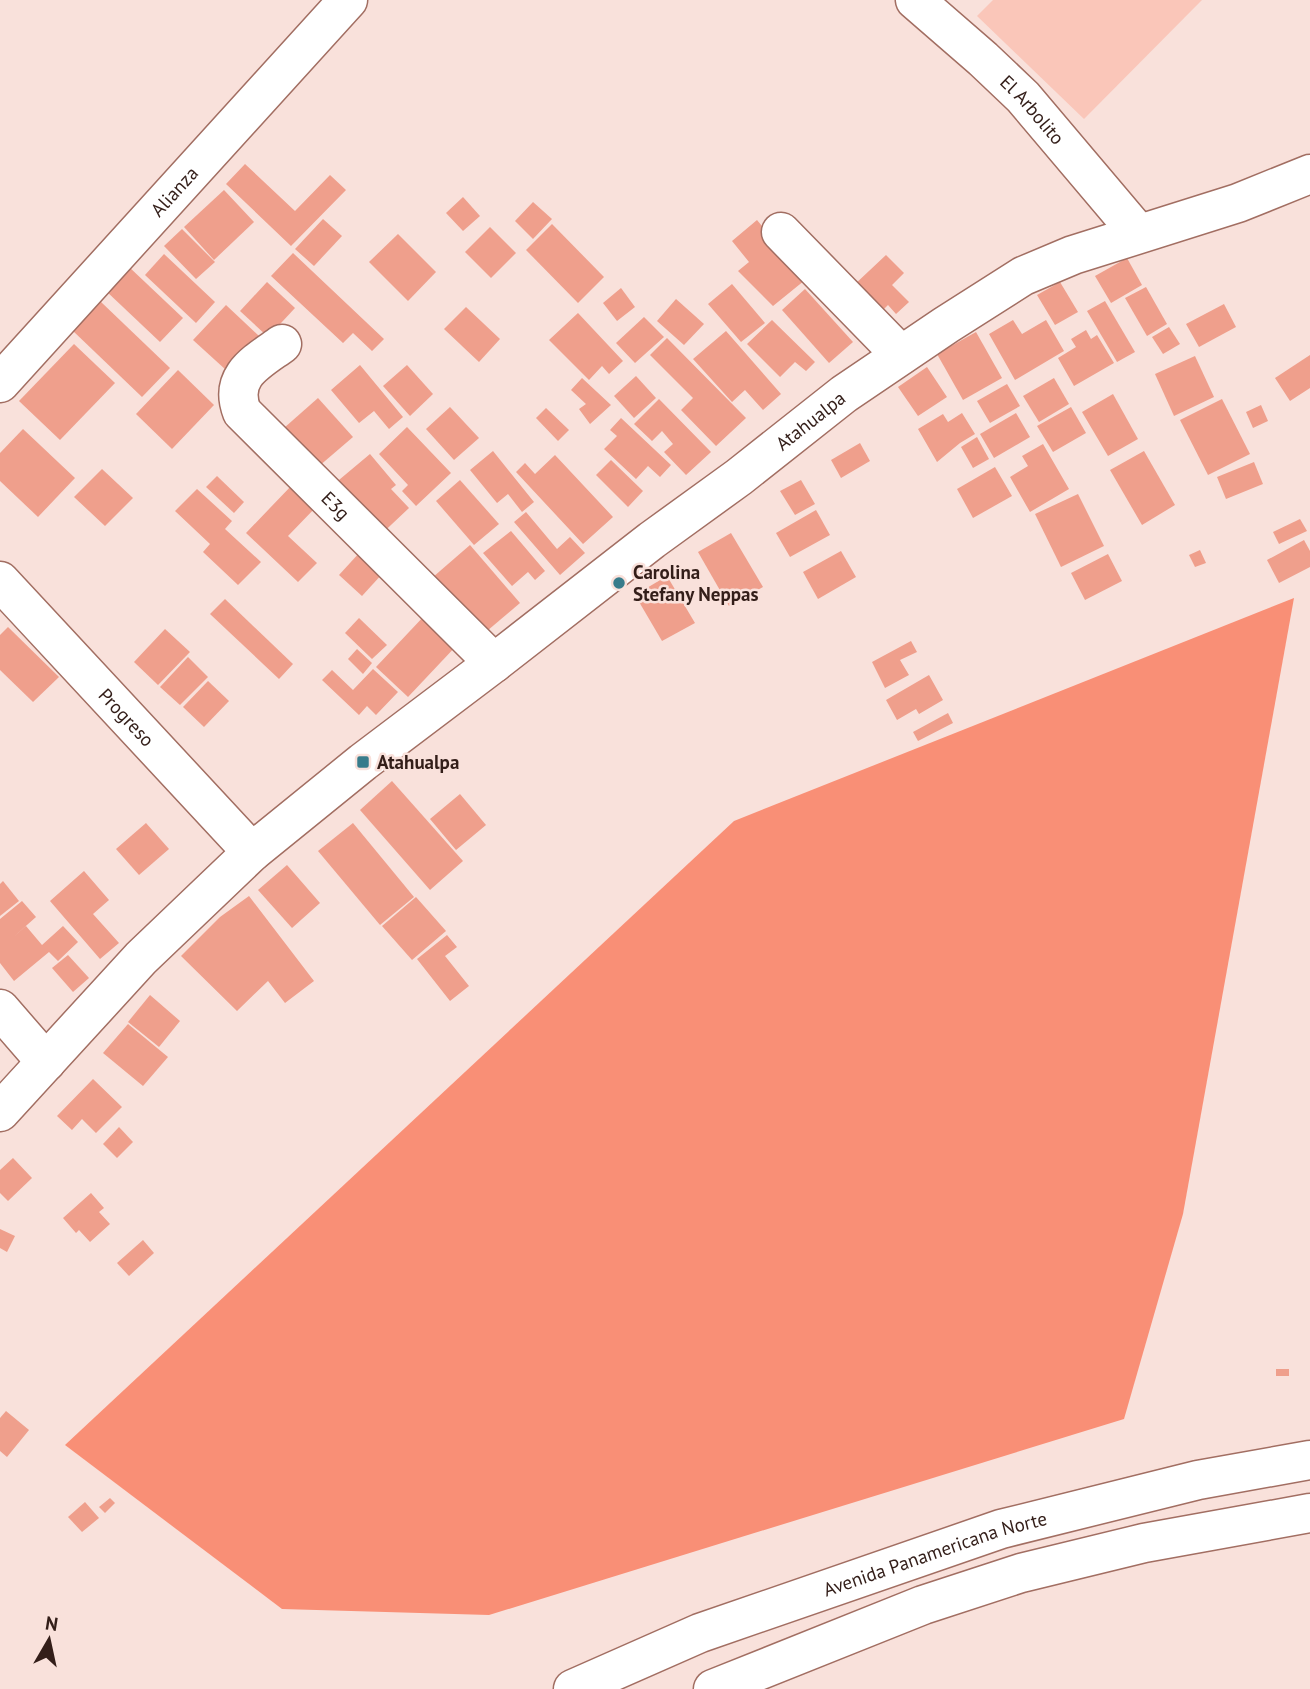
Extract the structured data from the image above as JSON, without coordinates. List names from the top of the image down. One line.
{"streets":{"main road":["El Arbolito","Alianza","Atahualpa","E3g","Progreso","Avenida Panamericana Norte"]},"crossings":[["El Arbolito","Atahualpa"],["Atahualpa","E3g"],["Atahualpa","Progreso"]],"places":{"other":["Carolina Stefany Neppas"],"transit":["Atahualpa"]},"north":"top"}
